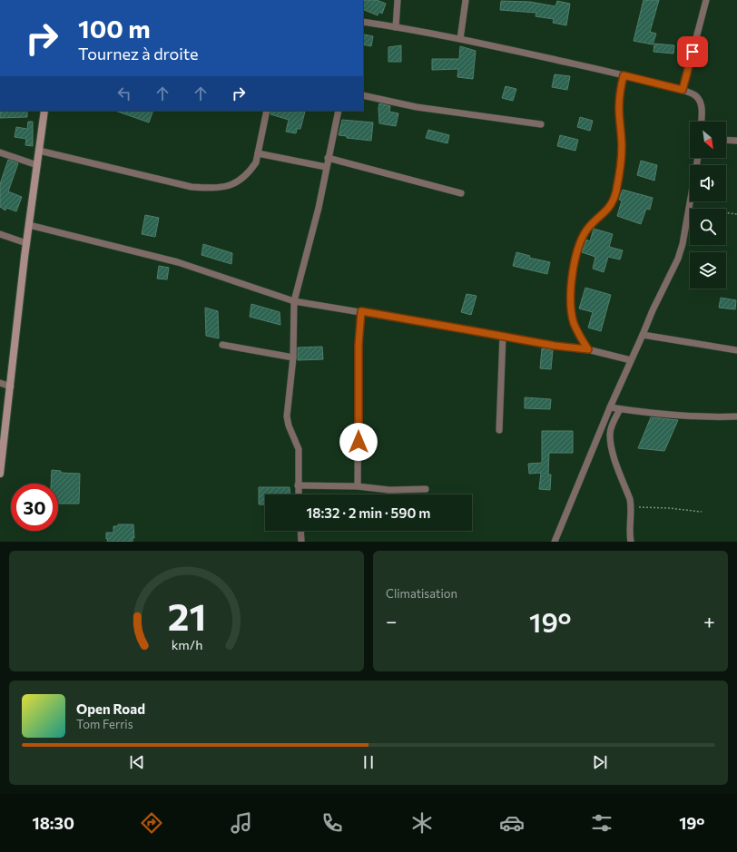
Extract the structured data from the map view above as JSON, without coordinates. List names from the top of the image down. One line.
{"north":"bottom right","page":{"turn":["100 m","Tournez à droite"],"limit":"30","trip":"18:32 · 2 min · 590 m","tile":"Climatisation","heat":["−","19°","+"],"song":["Open Road","Tom Ferris"],"tabs":["18:30","19°"],"gauge":["21","km/h"]}}
